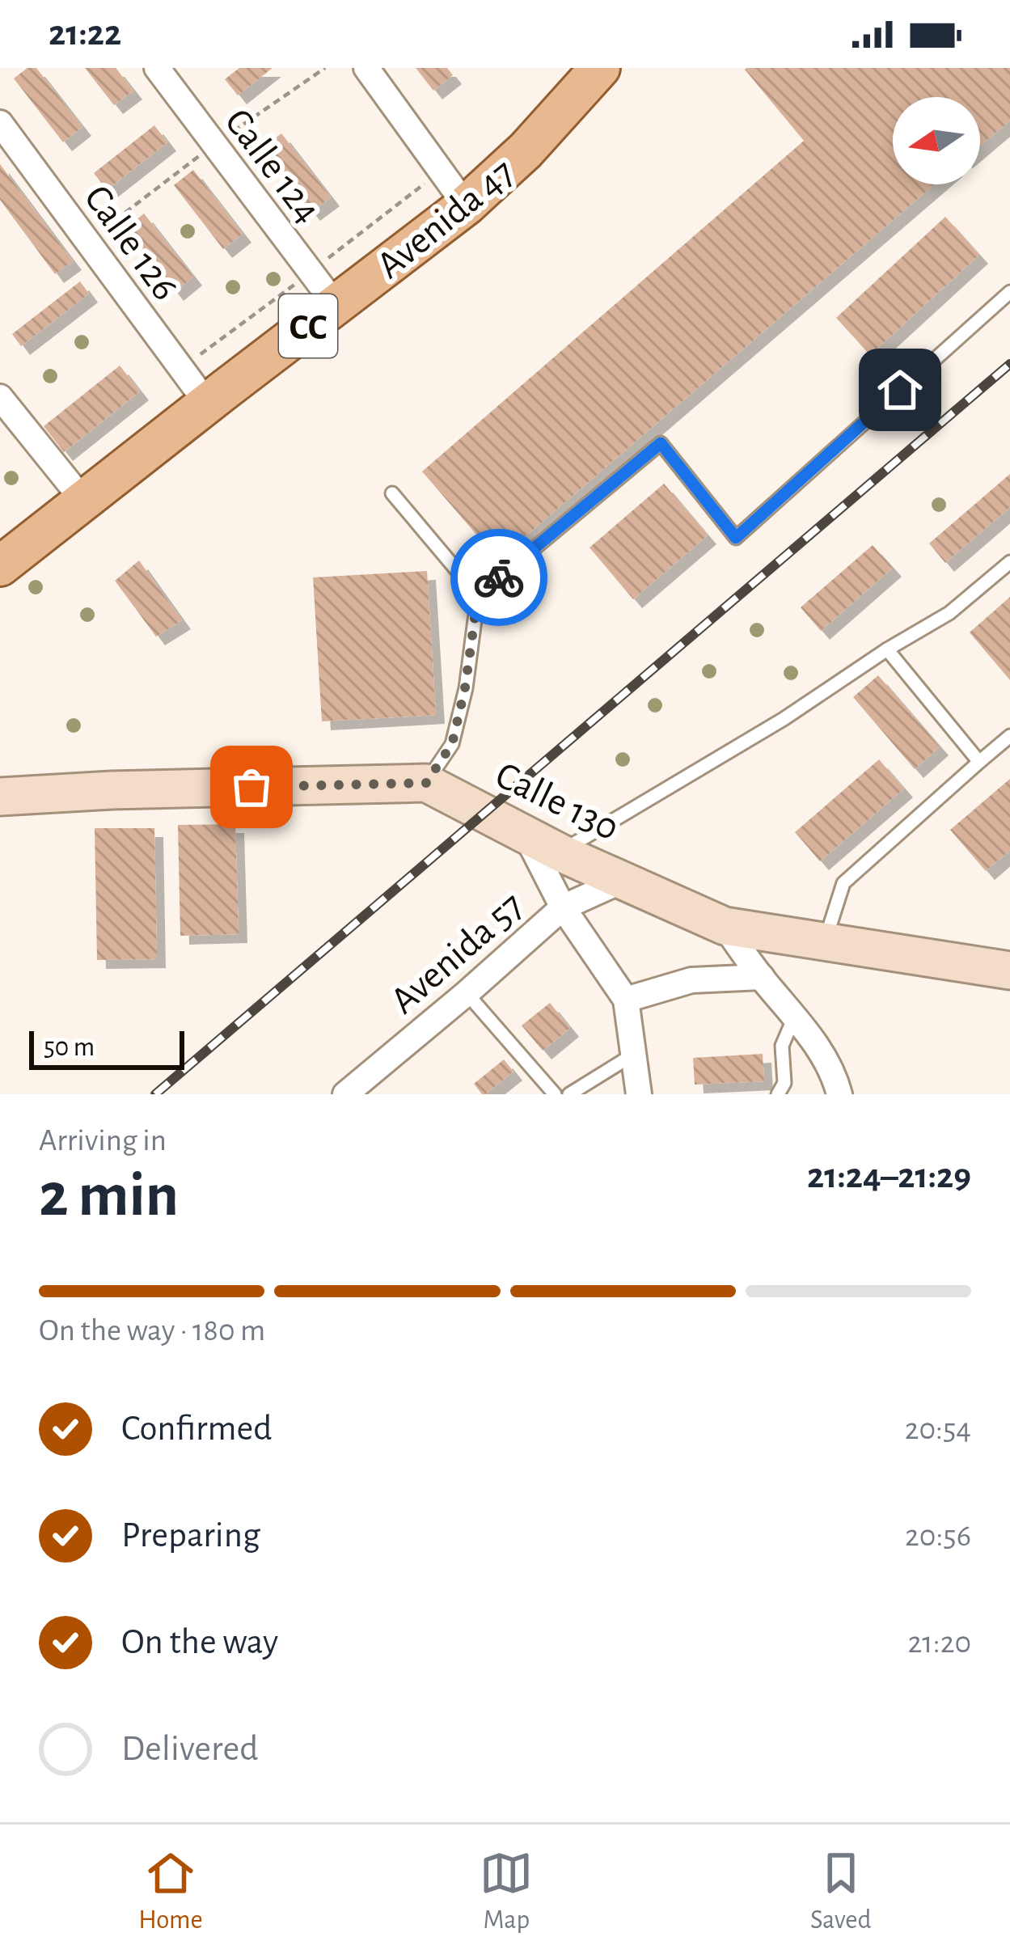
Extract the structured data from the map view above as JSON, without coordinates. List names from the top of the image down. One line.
{"streets":{"main road":["Avenida 47","CC","Calle 130"],"street":["Calle 124","Calle 126","Avenida 57"]},"crossings":[["Calle 124","Avenida 47"],["Avenida 47","Calle 126"],["Calle 130","Avenida 57"]],"scale_bar":"50 m","north":"left","page":{"status":"21:22","scale":"50 m","heading":["2 min","Arriving in","21:24–21:29"],"bar":"On the way · 180 m","list":[["Confirmed","20:54"],["Preparing","20:56"],["On the way","21:20"],"Delivered"],"tabs":["Home","Map","Saved"]}}
